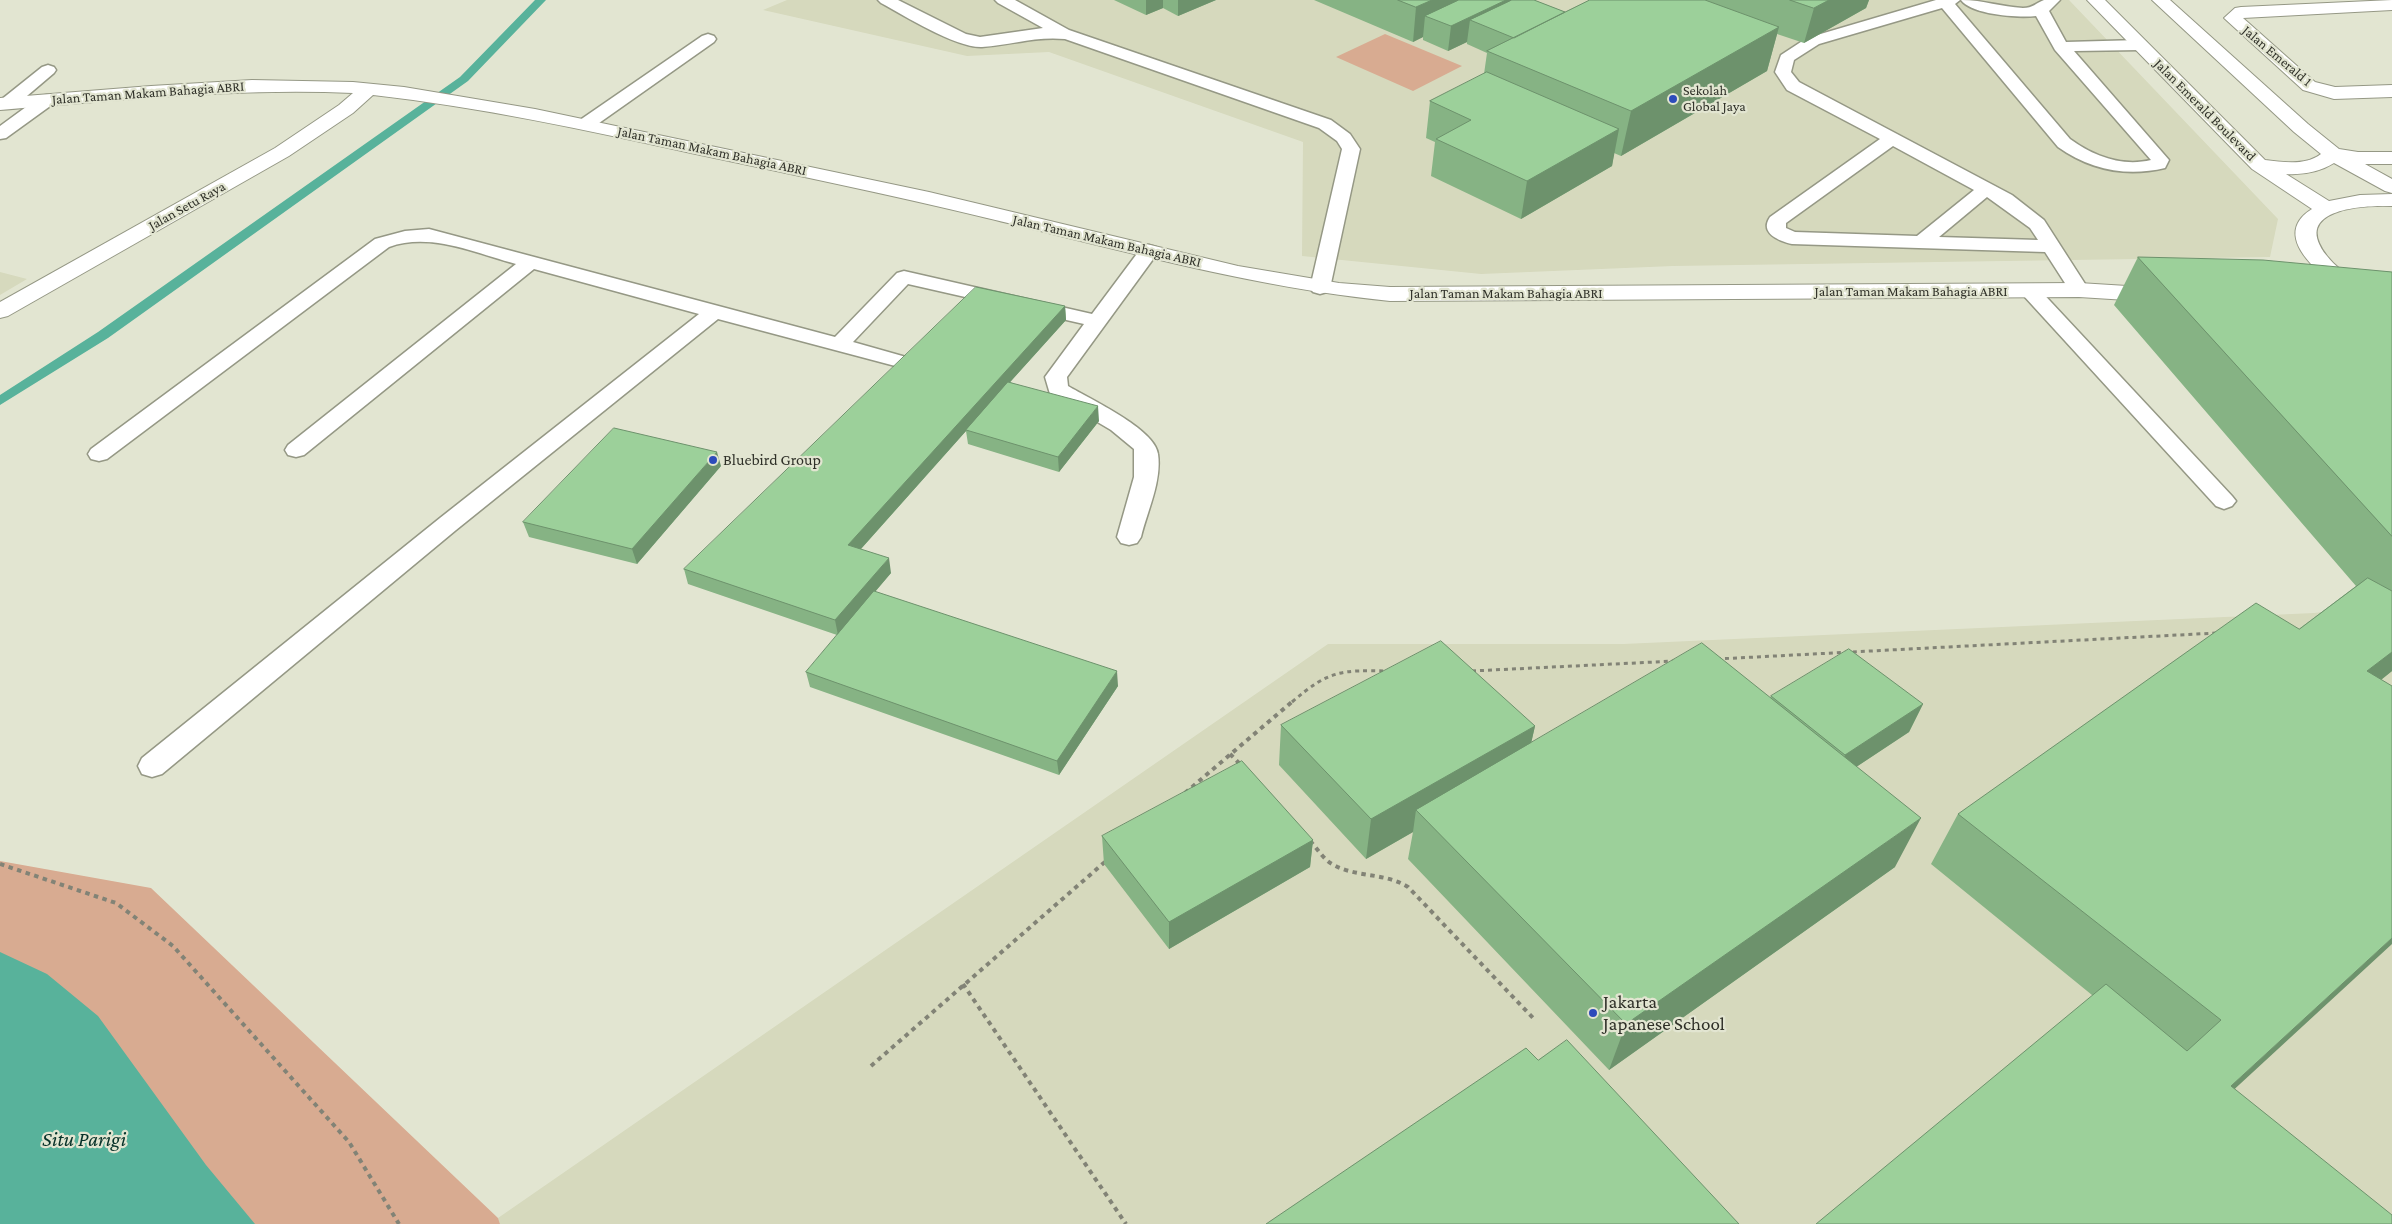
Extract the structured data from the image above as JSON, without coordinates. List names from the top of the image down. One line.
{"streets":{"main road":["Jalan Emerald 1","Jalan Taman Makam Bahagia ABRI","Jalan Emerald Boulevard","Jalan Setu Raya"]},"crossings":[["Jalan Taman Makam Bahagia ABRI","Jalan Setu Raya"]],"water":["Situ Parigi"],"places":["Sekolah Global Jaya","Bluebird Group","Jakarta Japanese School"]}
